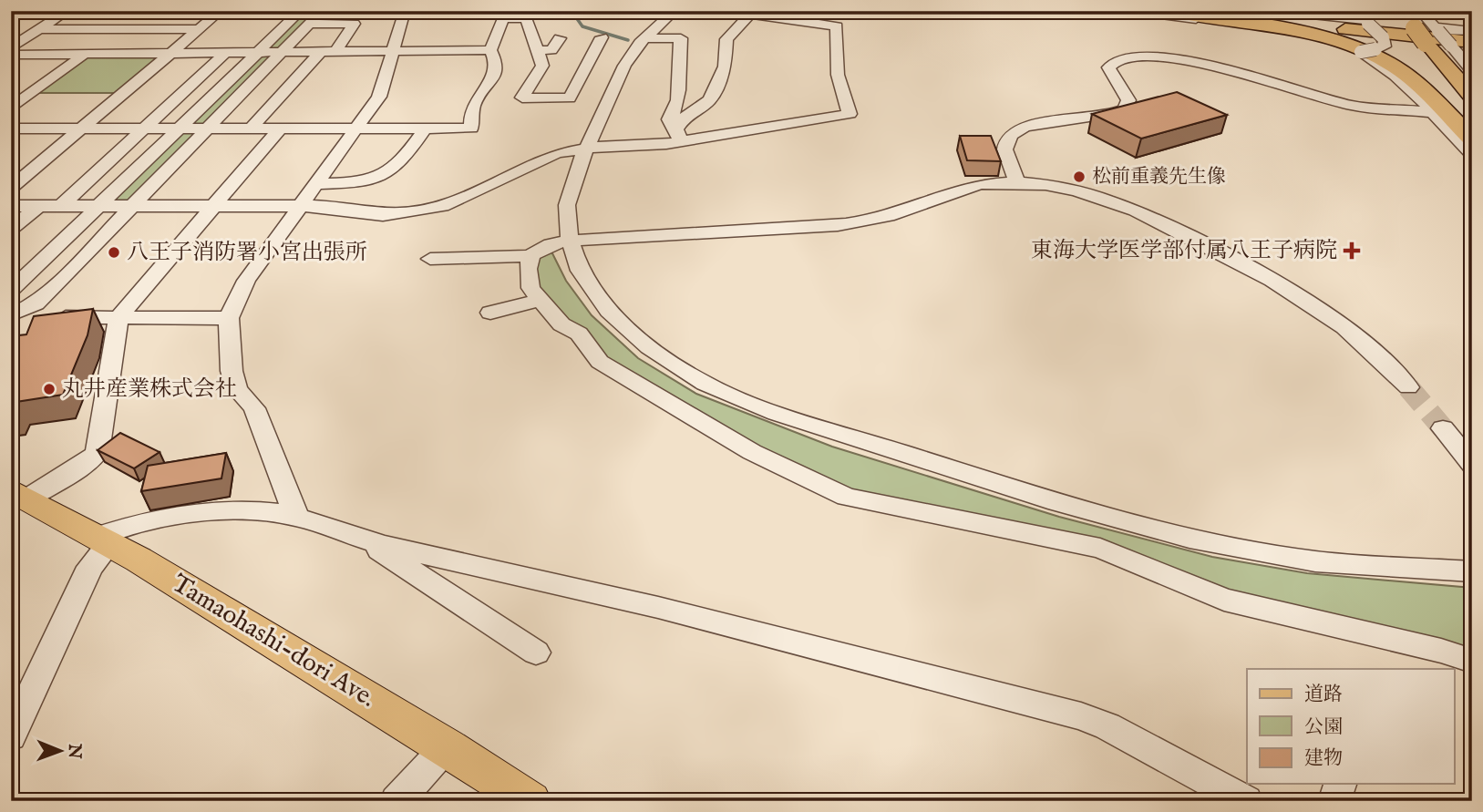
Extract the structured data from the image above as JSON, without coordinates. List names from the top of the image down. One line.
{"streets":{"main road":["Tamaohashi-dori Ave."]},"places":{"other":["松前重義先生像","八王子消防署小宮出張所","丸井産業株式会社"],"health":["東海大学医学部付属八王子病院"]},"legend":["道路","公園","建物"],"north":"right"}
